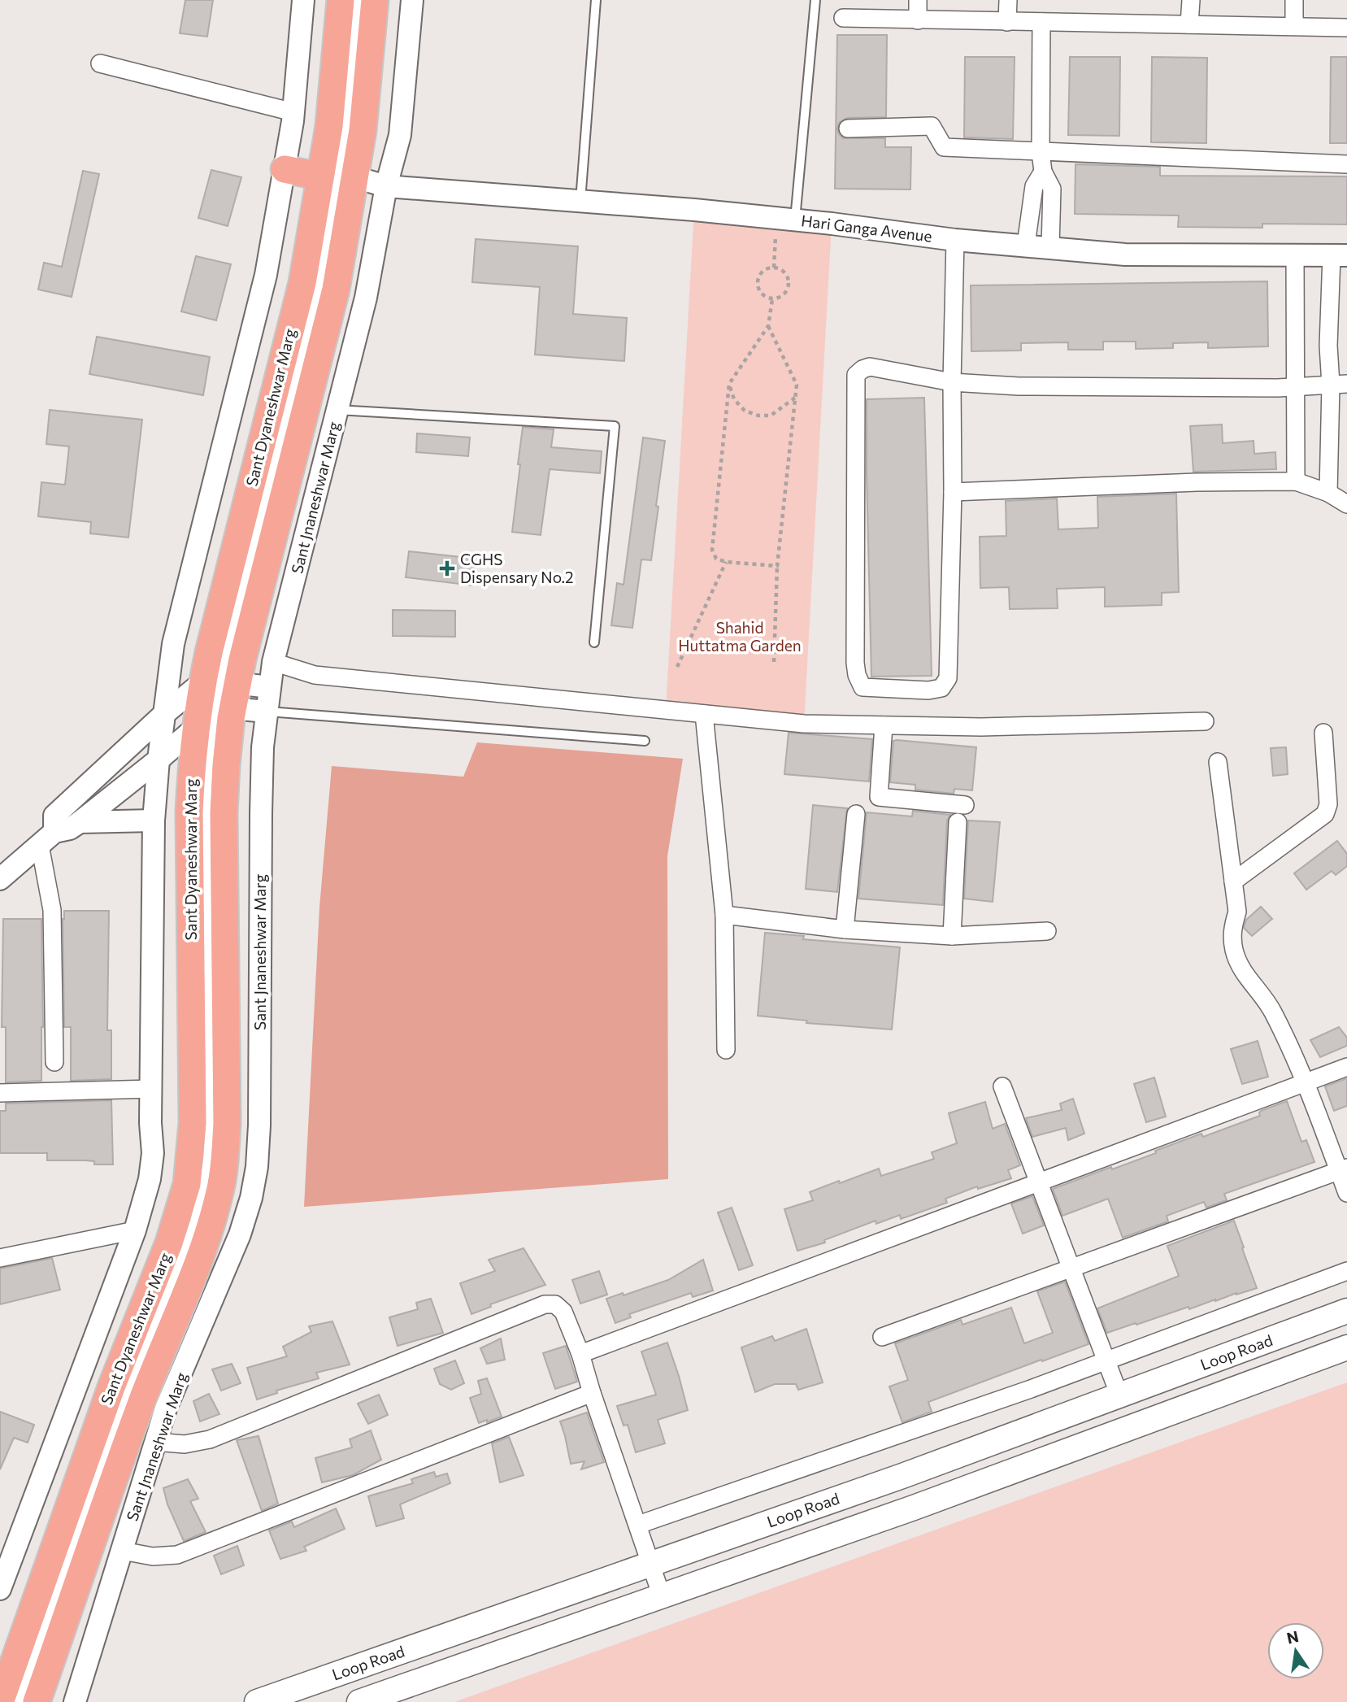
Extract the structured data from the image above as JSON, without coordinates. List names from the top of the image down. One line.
{"streets":{"main road":["Sant Dyaneshwar Marg","Loop Road"],"street":["Hari Ganga Avenue","Sant Jnaneshwar Marg"]},"crossings":[["Hari Ganga Avenue","Sant Dyaneshwar Marg"],["Hari Ganga Avenue","Sant Jnaneshwar Marg"]],"parks":["Shahid Huttatma Garden"],"places":{"health":["CGHS Dispensary No.2"]},"north":"top"}
